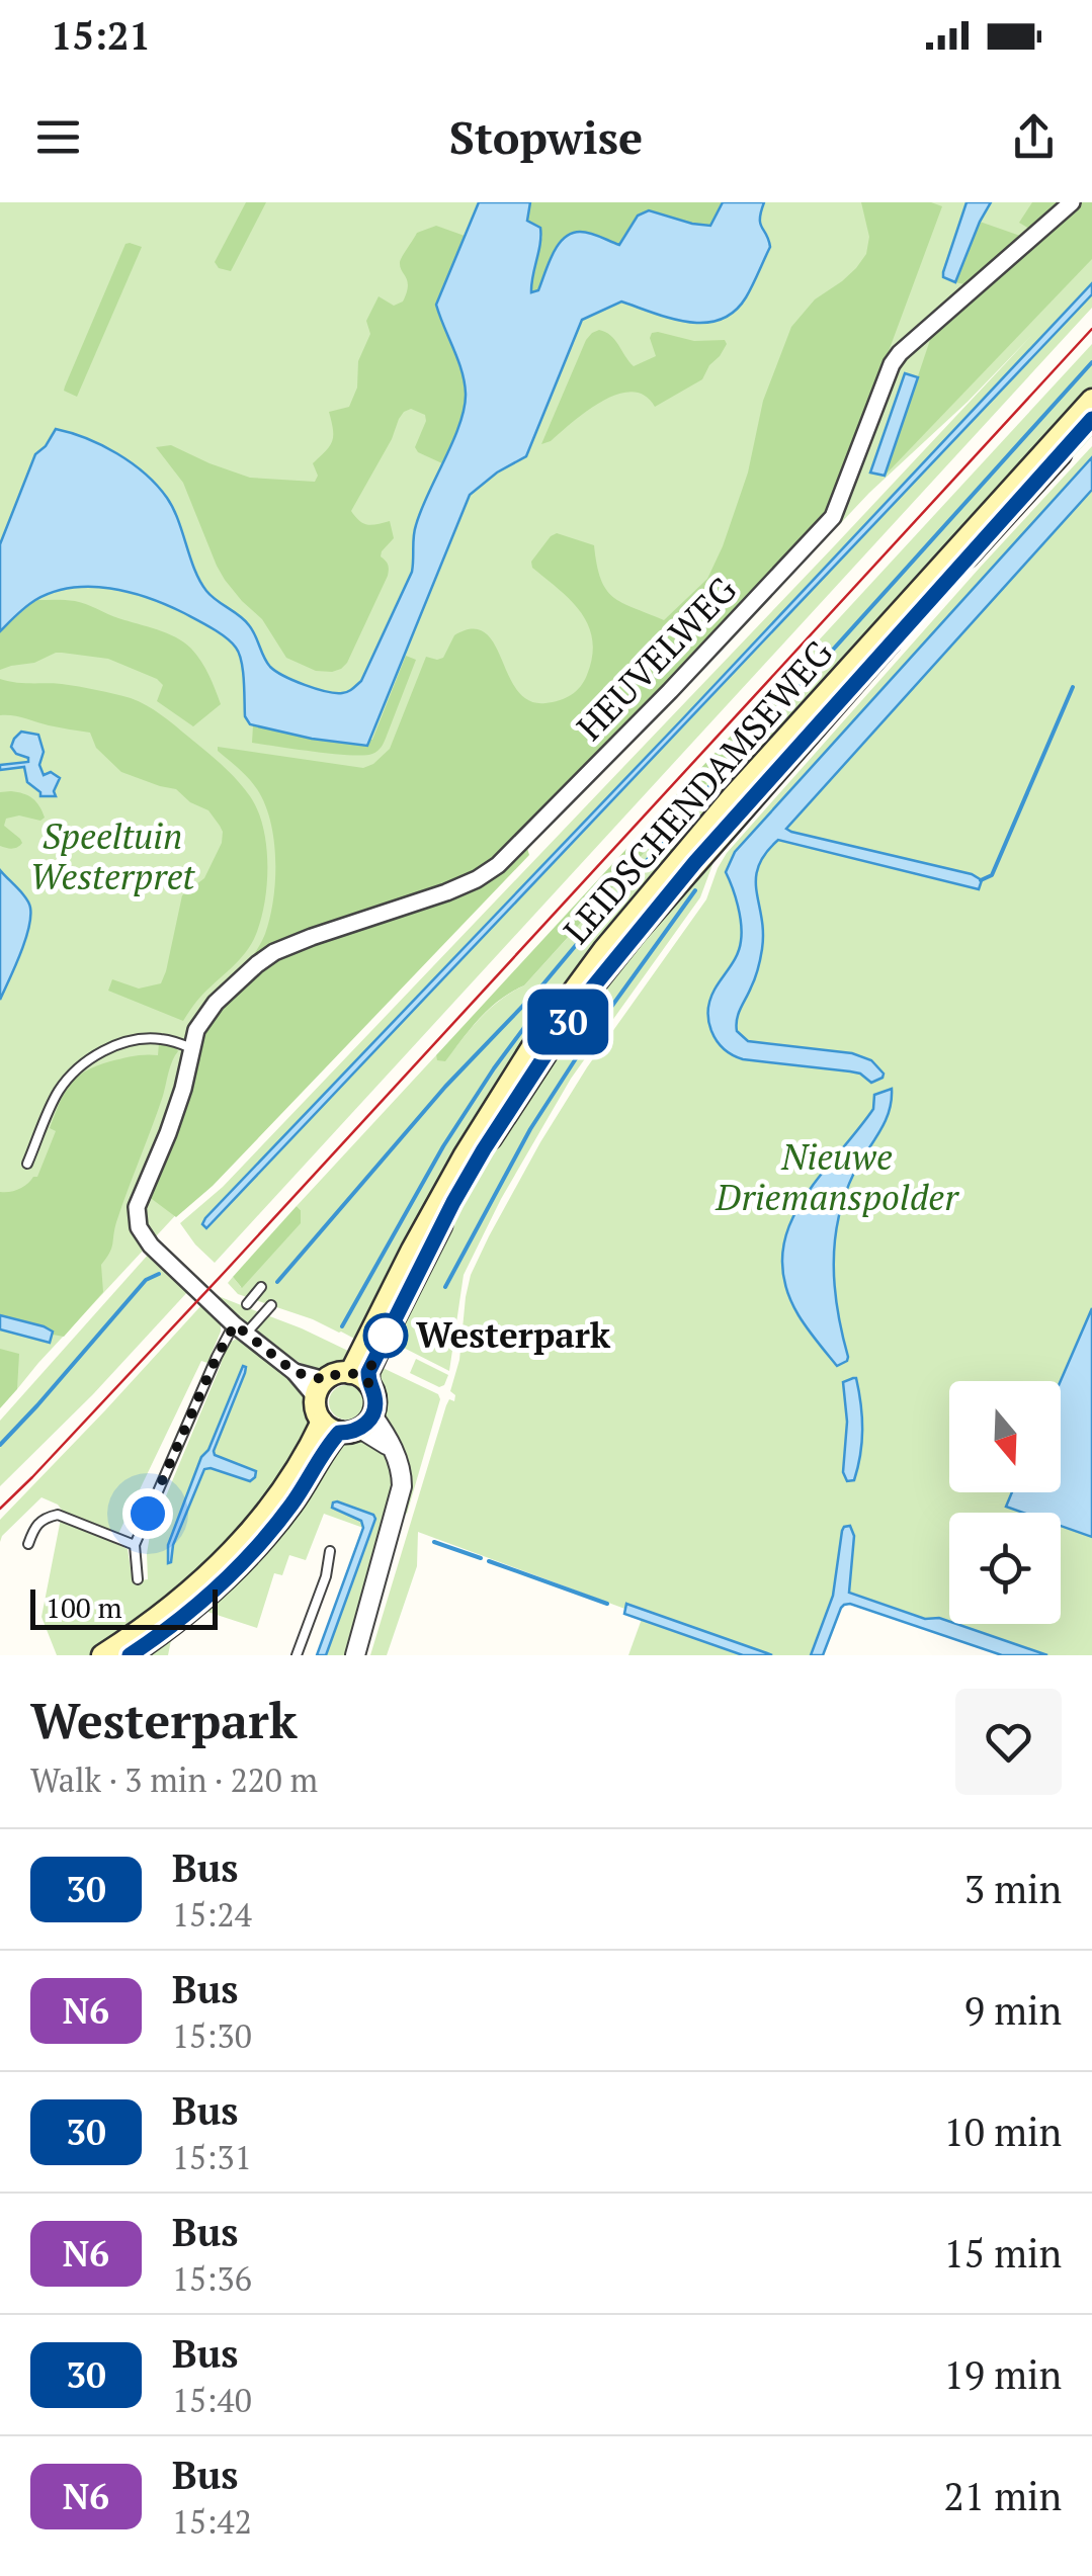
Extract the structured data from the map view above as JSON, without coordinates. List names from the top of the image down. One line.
{"streets":{"main road":["LEIDSCHENDAMSEWEG"],"street":["HEUVELWEG"]},"parks":["Speeltuin Westerpret","Nieuwe Driemanspolder"],"places":["Westerpark"],"lines":["bus line 30"],"scale_bar":"100 m","north":"bottom","page":{"status":"15:21","header":"Stopwise","on_map":"30","scale":"100 m","heading":["Westerpark","Walk · 3 min · 220 m"],"list":[{"mark":"30","name":"Bus","note":"15:24","value":"3 min"},{"mark":"N6","name":"Bus","note":"15:30","value":"9 min"},{"mark":"30","name":"Bus","note":"15:31","value":"10 min"},{"mark":"N6","name":"Bus","note":"15:36","value":"15 min"},{"mark":"30","name":"Bus","note":"15:40","value":"19 min"},{"mark":"N6","name":"Bus","note":"15:42","value":"21 min"}]}}
